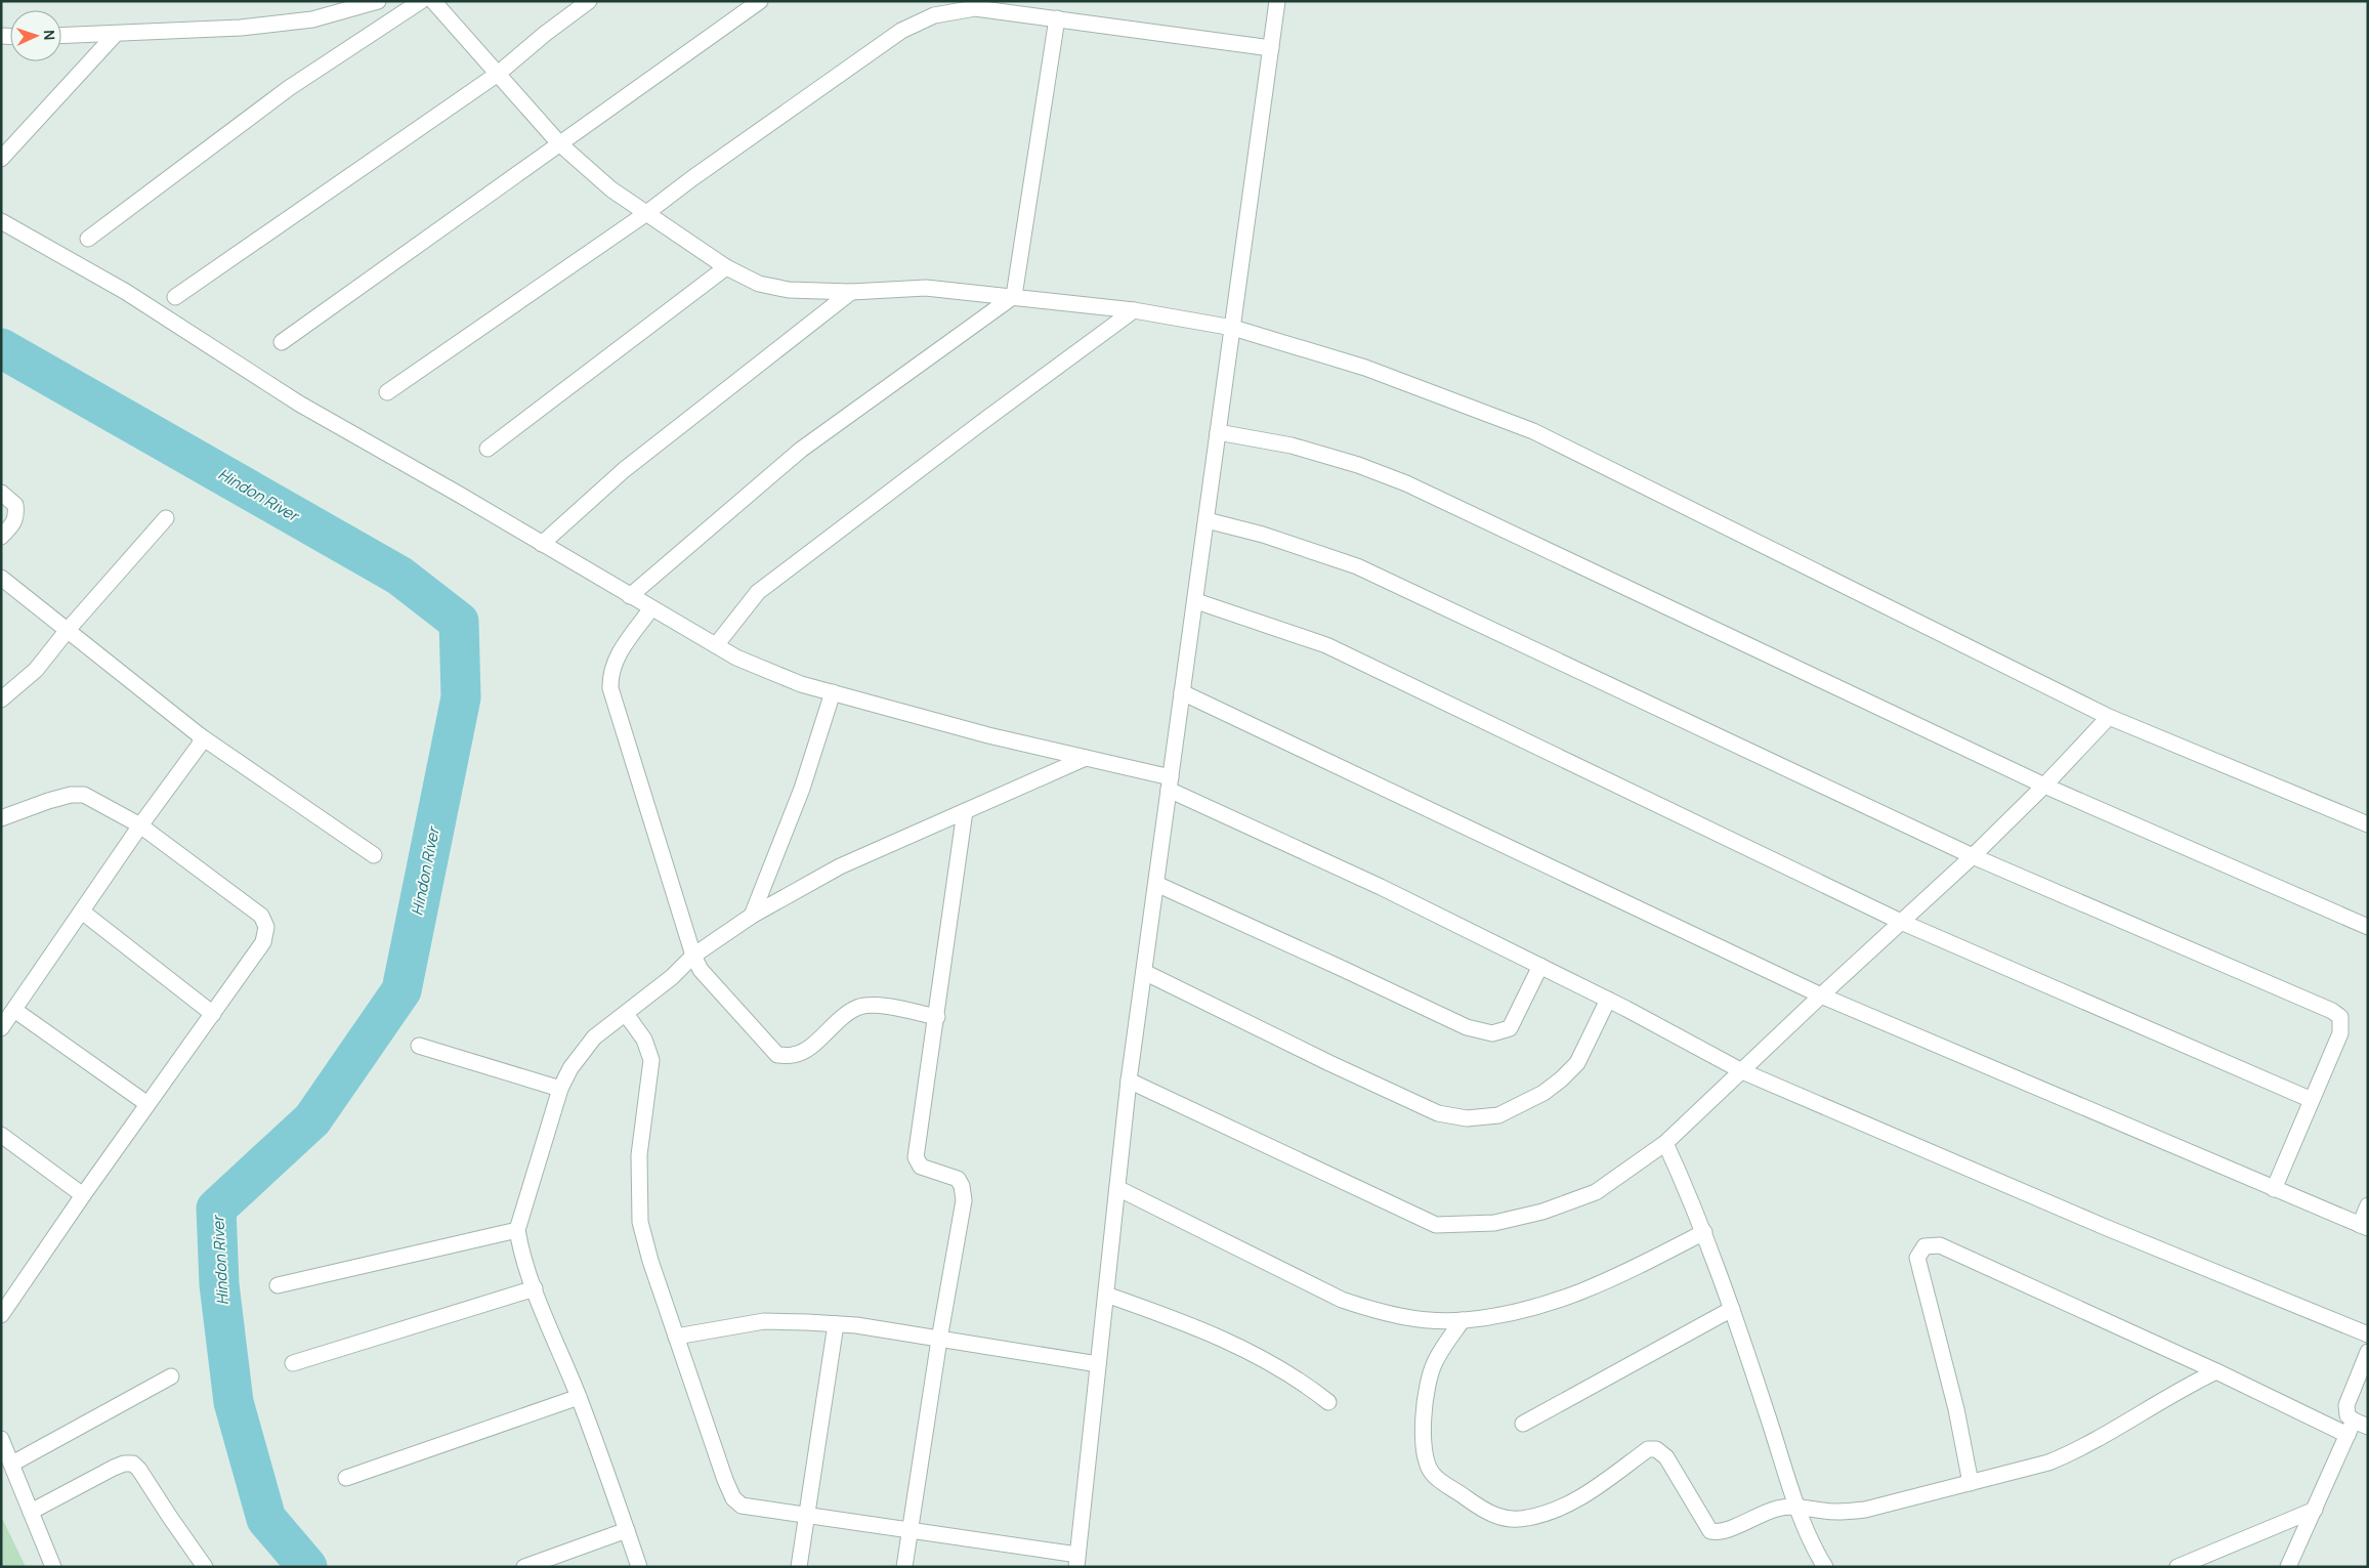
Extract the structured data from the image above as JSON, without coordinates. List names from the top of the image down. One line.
{"water":["Hindon River"],"north":"right"}
